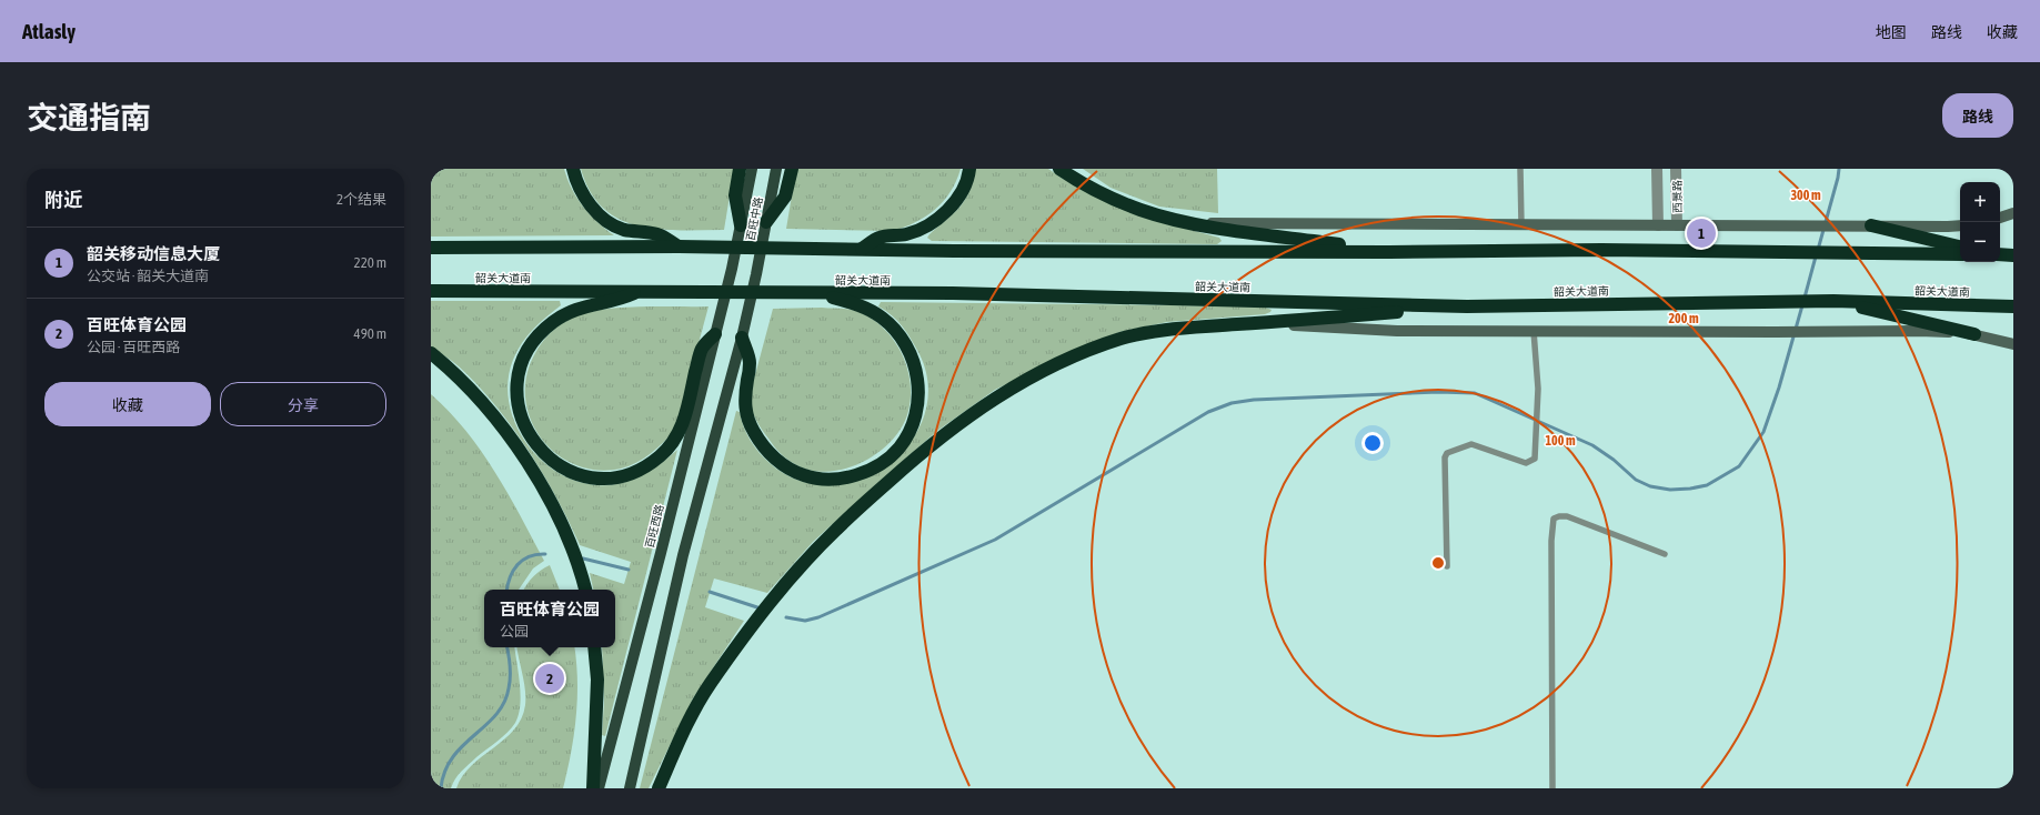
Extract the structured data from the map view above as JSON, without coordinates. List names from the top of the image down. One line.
{"streets":{"highway":["韶关大道南"],"main road":["百旺中路","百旺西路"],"street":["西景路"]},"crossings":[["百旺中路","百旺西路"]],"page":{"header":"Atlasly","nav":["地图","路线","收藏"],"title":"交通指南","buttons":["路线",["收藏","分享"]],"heading":["附近","2个结果"],"map_buttons":["+","−"],"pins":["1","2"],"list":[{"mark":"1","name":"韶关移动信息大厦","note":"公交站 · 韶关大道南","value":"220 m"},{"mark":"2","name":"百旺体育公园","note":"公园 · 百旺西路","value":"490 m"}],"popup":["百旺体育公园","公园"]},"rings":["300 m","200 m","100 m"]}
